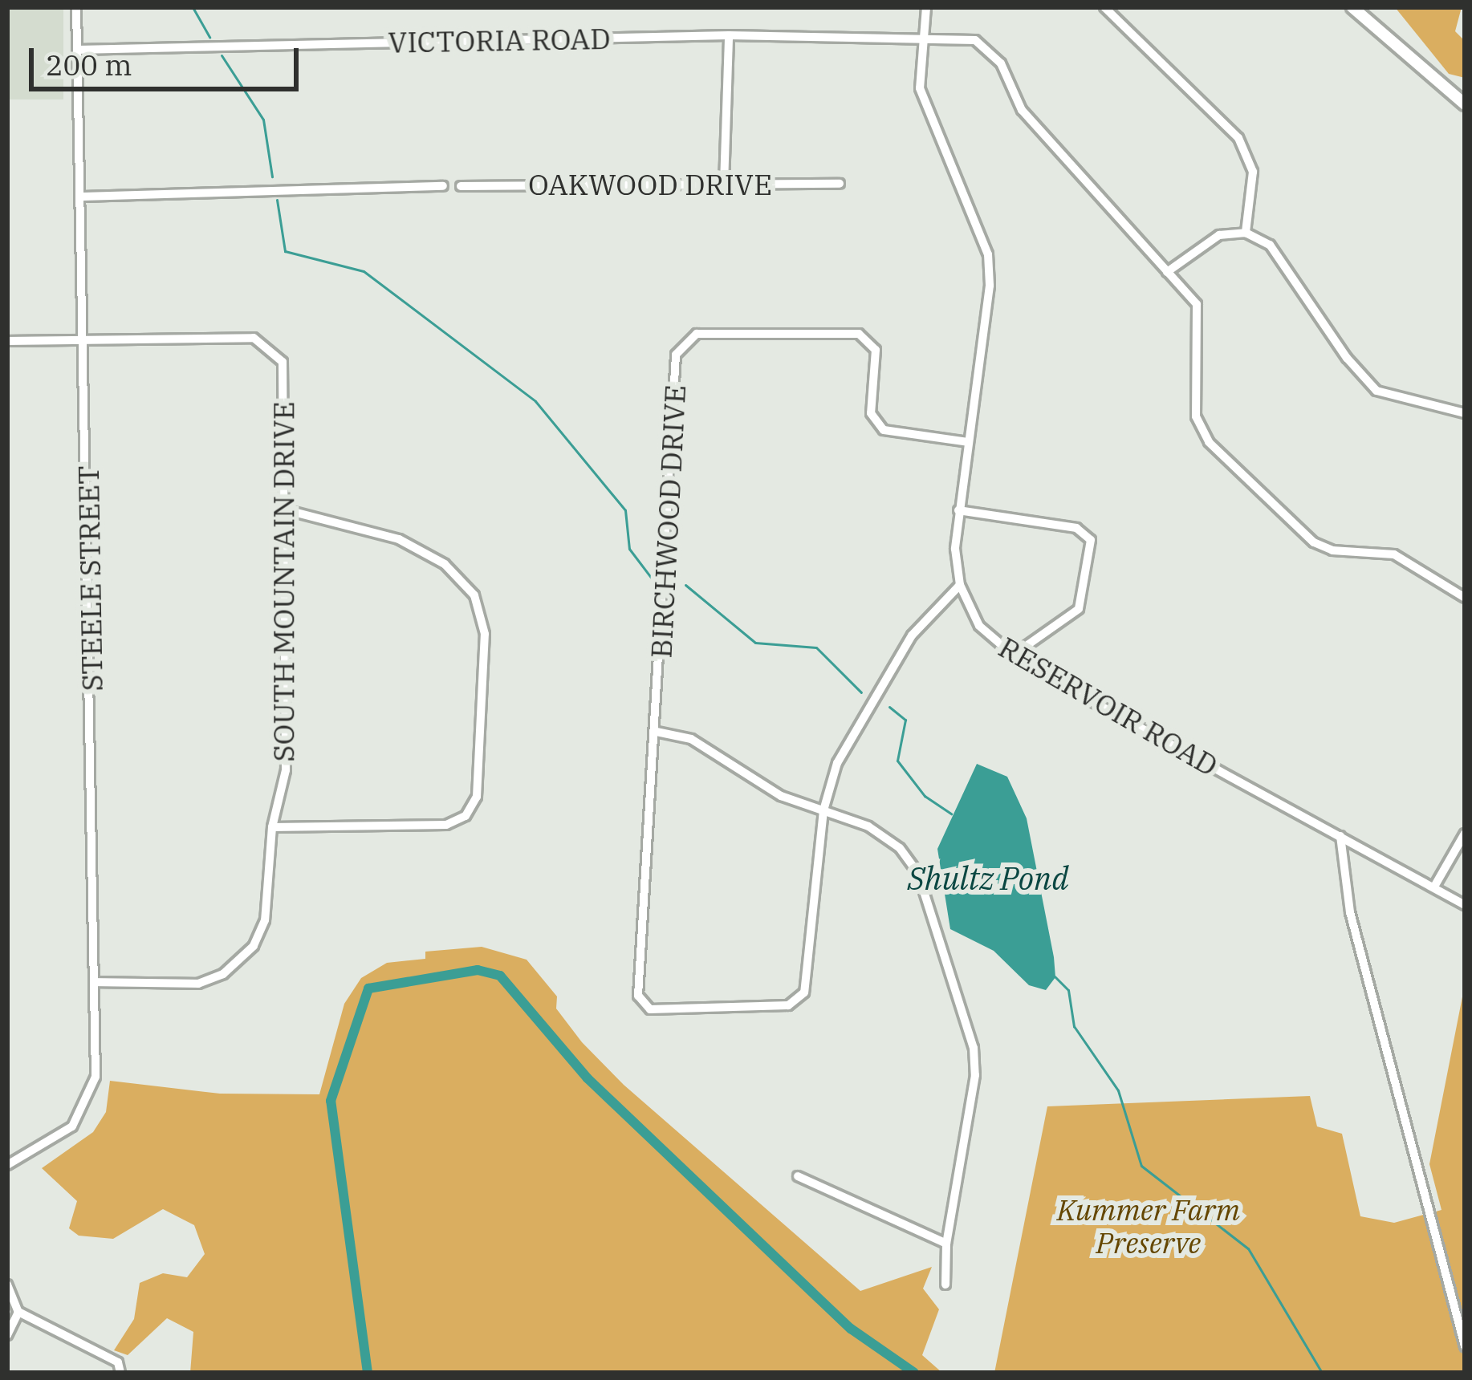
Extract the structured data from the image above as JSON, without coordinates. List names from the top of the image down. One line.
{"streets":{"street":["VICTORIA ROAD","OAKWOOD DRIVE","BIRCHWOOD DRIVE","STEELE STREET","SOUTH MOUNTAIN DRIVE","RESERVOIR ROAD"]},"crossings":[["VICTORIA ROAD","STEELE STREET"],["VICTORIA ROAD","RESERVOIR ROAD"],["BIRCHWOOD DRIVE","RESERVOIR ROAD"],["STEELE STREET","SOUTH MOUNTAIN DRIVE"]],"water":["Shultz Pond"],"parks":["Kummer Farm Preserve"],"scale_bar":"200 m"}
